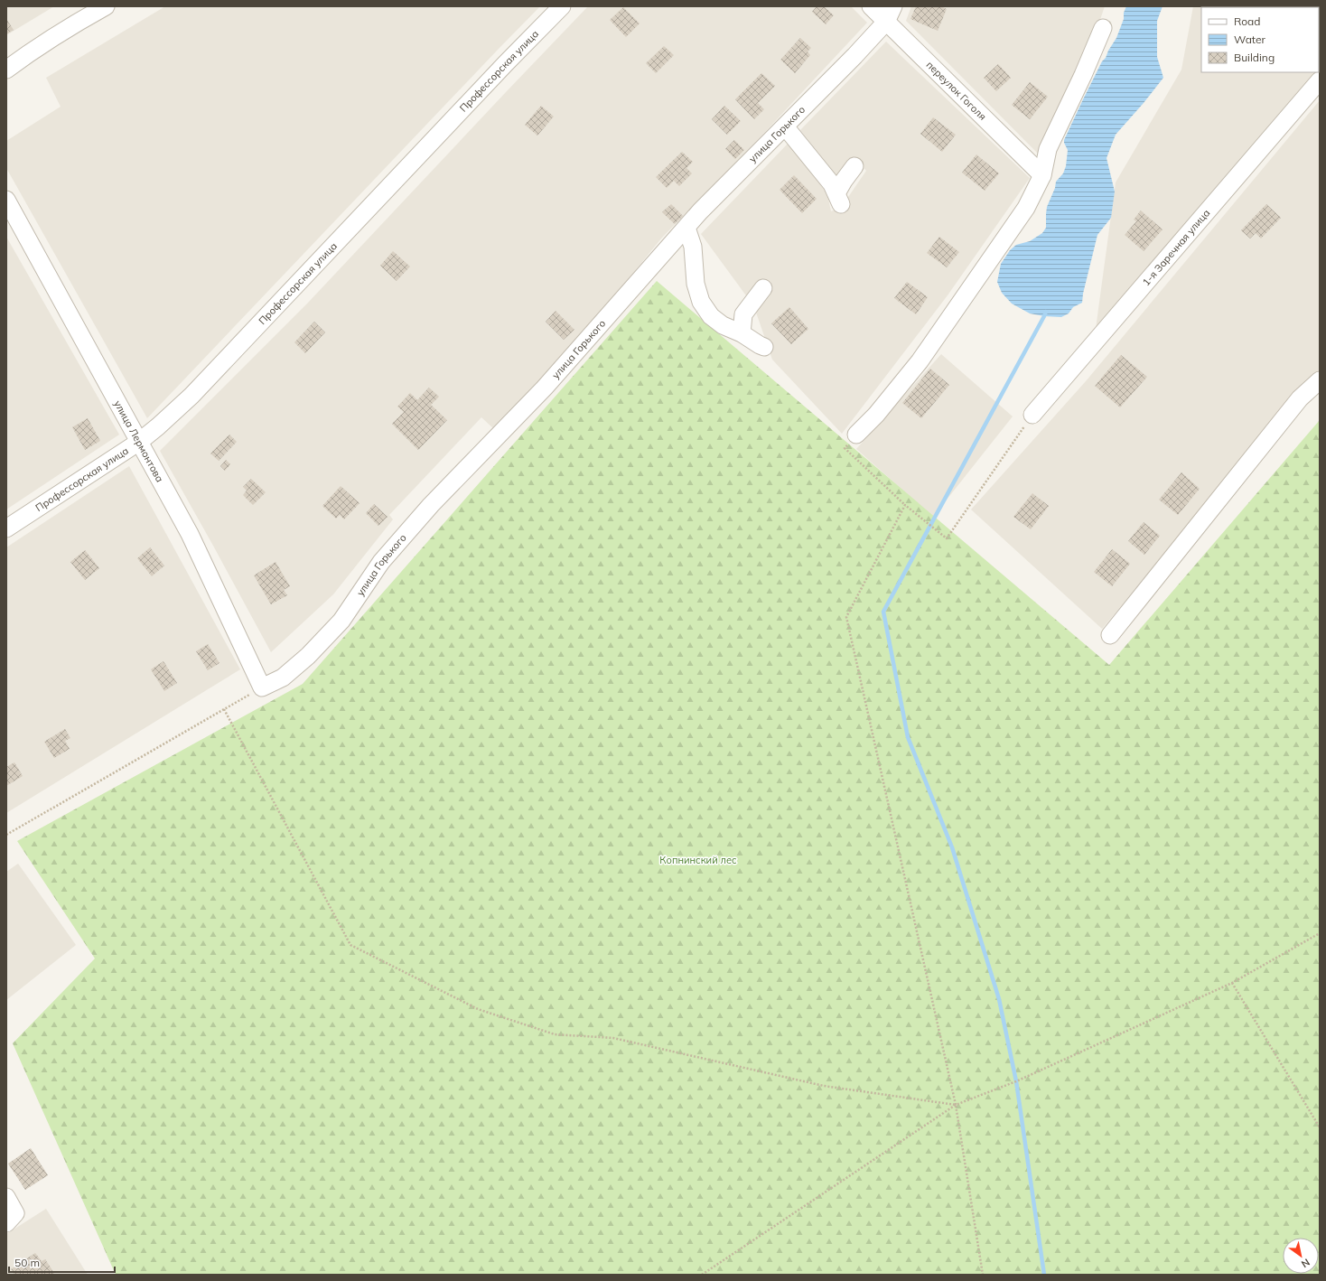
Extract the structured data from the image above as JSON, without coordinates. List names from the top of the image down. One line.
{"streets":{"street":["Профессорская улица","переулок Гоголя","улица Горького","1-я Заречная улица","улица Лермонтова"]},"crossings":[["Профессорская улица","улица Лермонтова"],["переулок Гоголя","улица Горького"],["улица Горького","улица Лермонтова"]],"parks":["Копнинский лес"],"legend":["Road","Water","Building"],"scale_bar":"50 m","north":"bottom right"}
